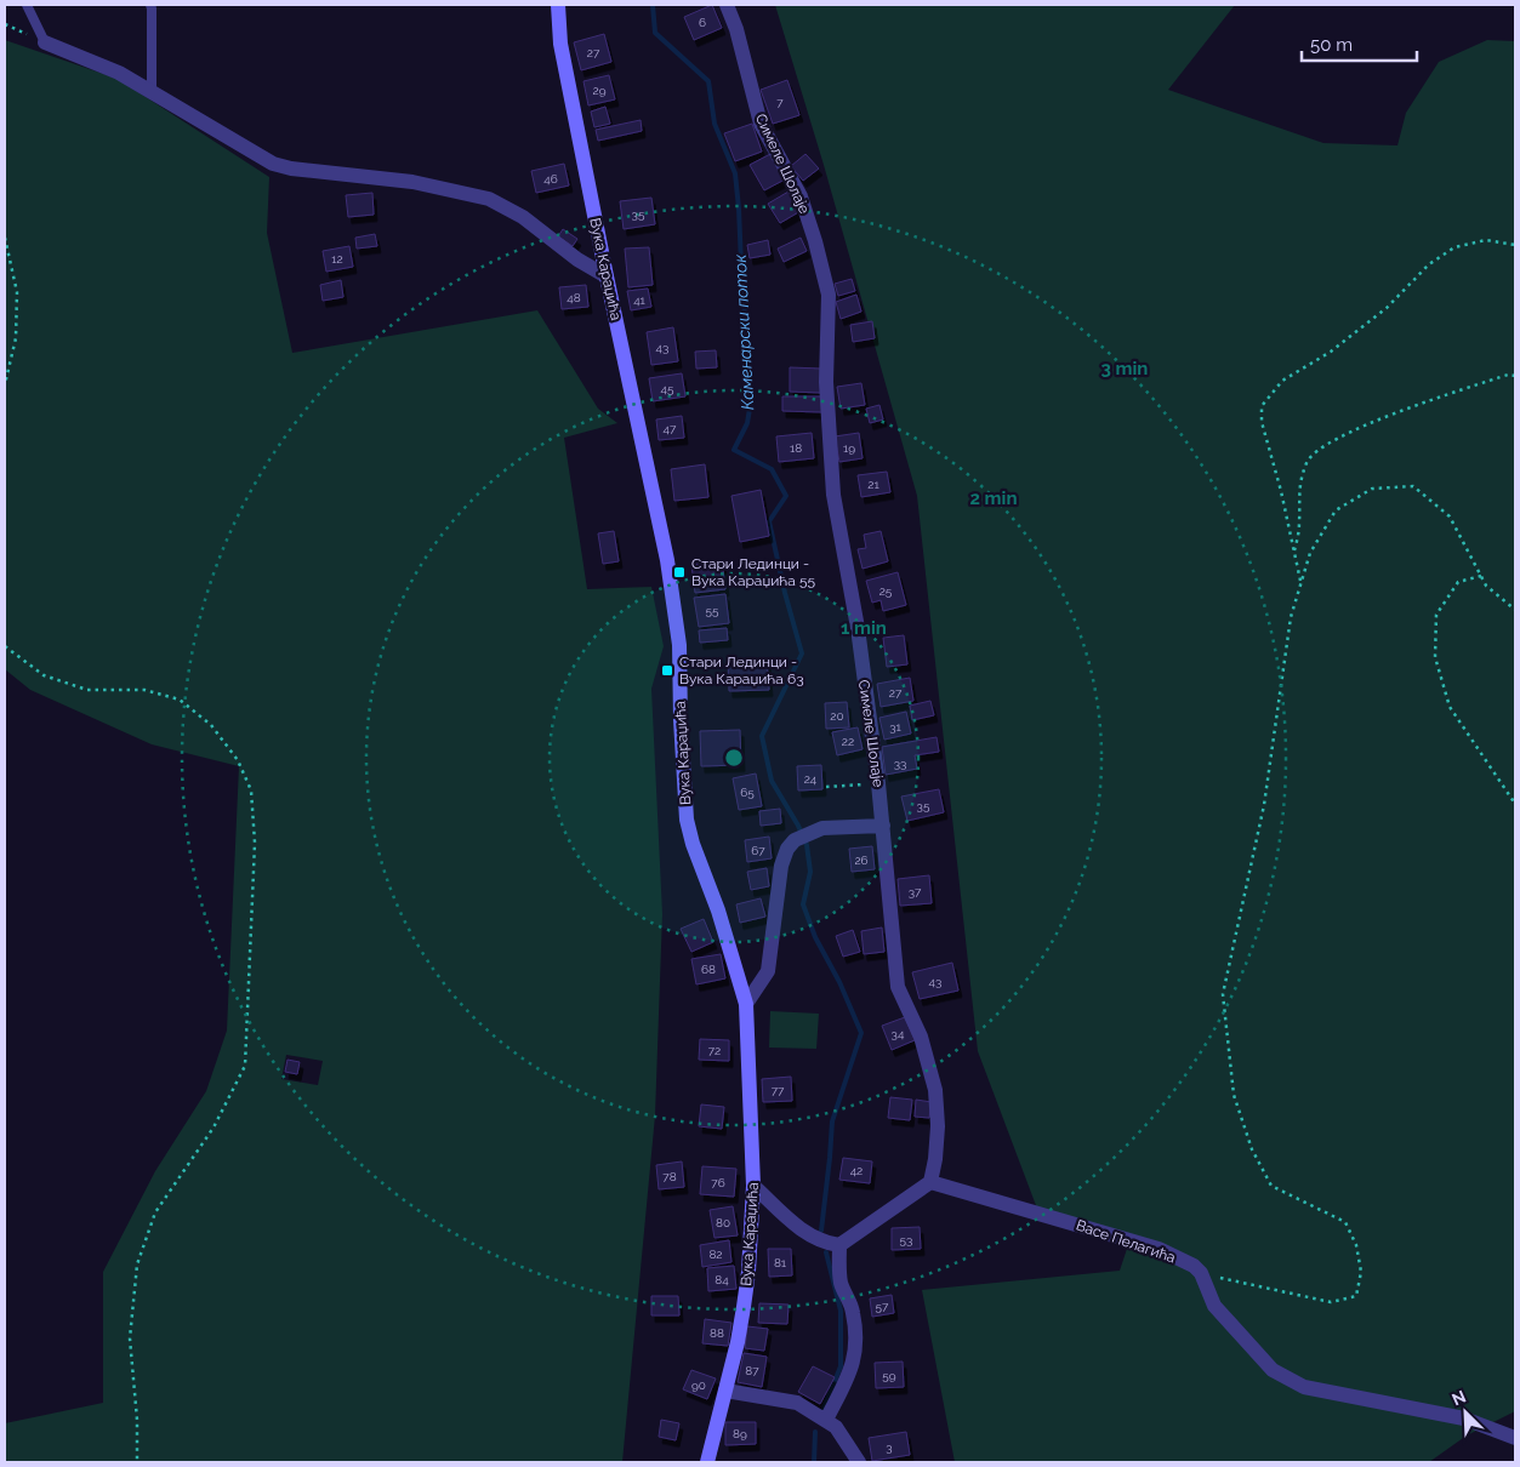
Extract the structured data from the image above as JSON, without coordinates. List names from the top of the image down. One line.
{"streets":{"street":["Симеле Шолаје","Вука Караџића","Васе Пелагића"]},"crossings":[["Симеле Шолаје","Васе Пелагића"]],"water":["Каменарски поток"],"places":{"transit":["Стари Лединци - Вука Караџића 55","Стари Лединци - Вука Караџића 63"]},"house_numbers":["6","27","29","7","46","35","12","48","41","43","45","47","18","19","21","25","55","27","20","31","22","33","24","65","35","67","26","37","68","43","34","72","77","42","78","76","80","53","82","81","84","57","88","87","59","90","89","3"],"scale_bar":"50 m","north":"top left","rings":["3 min","2 min","1 min"]}
